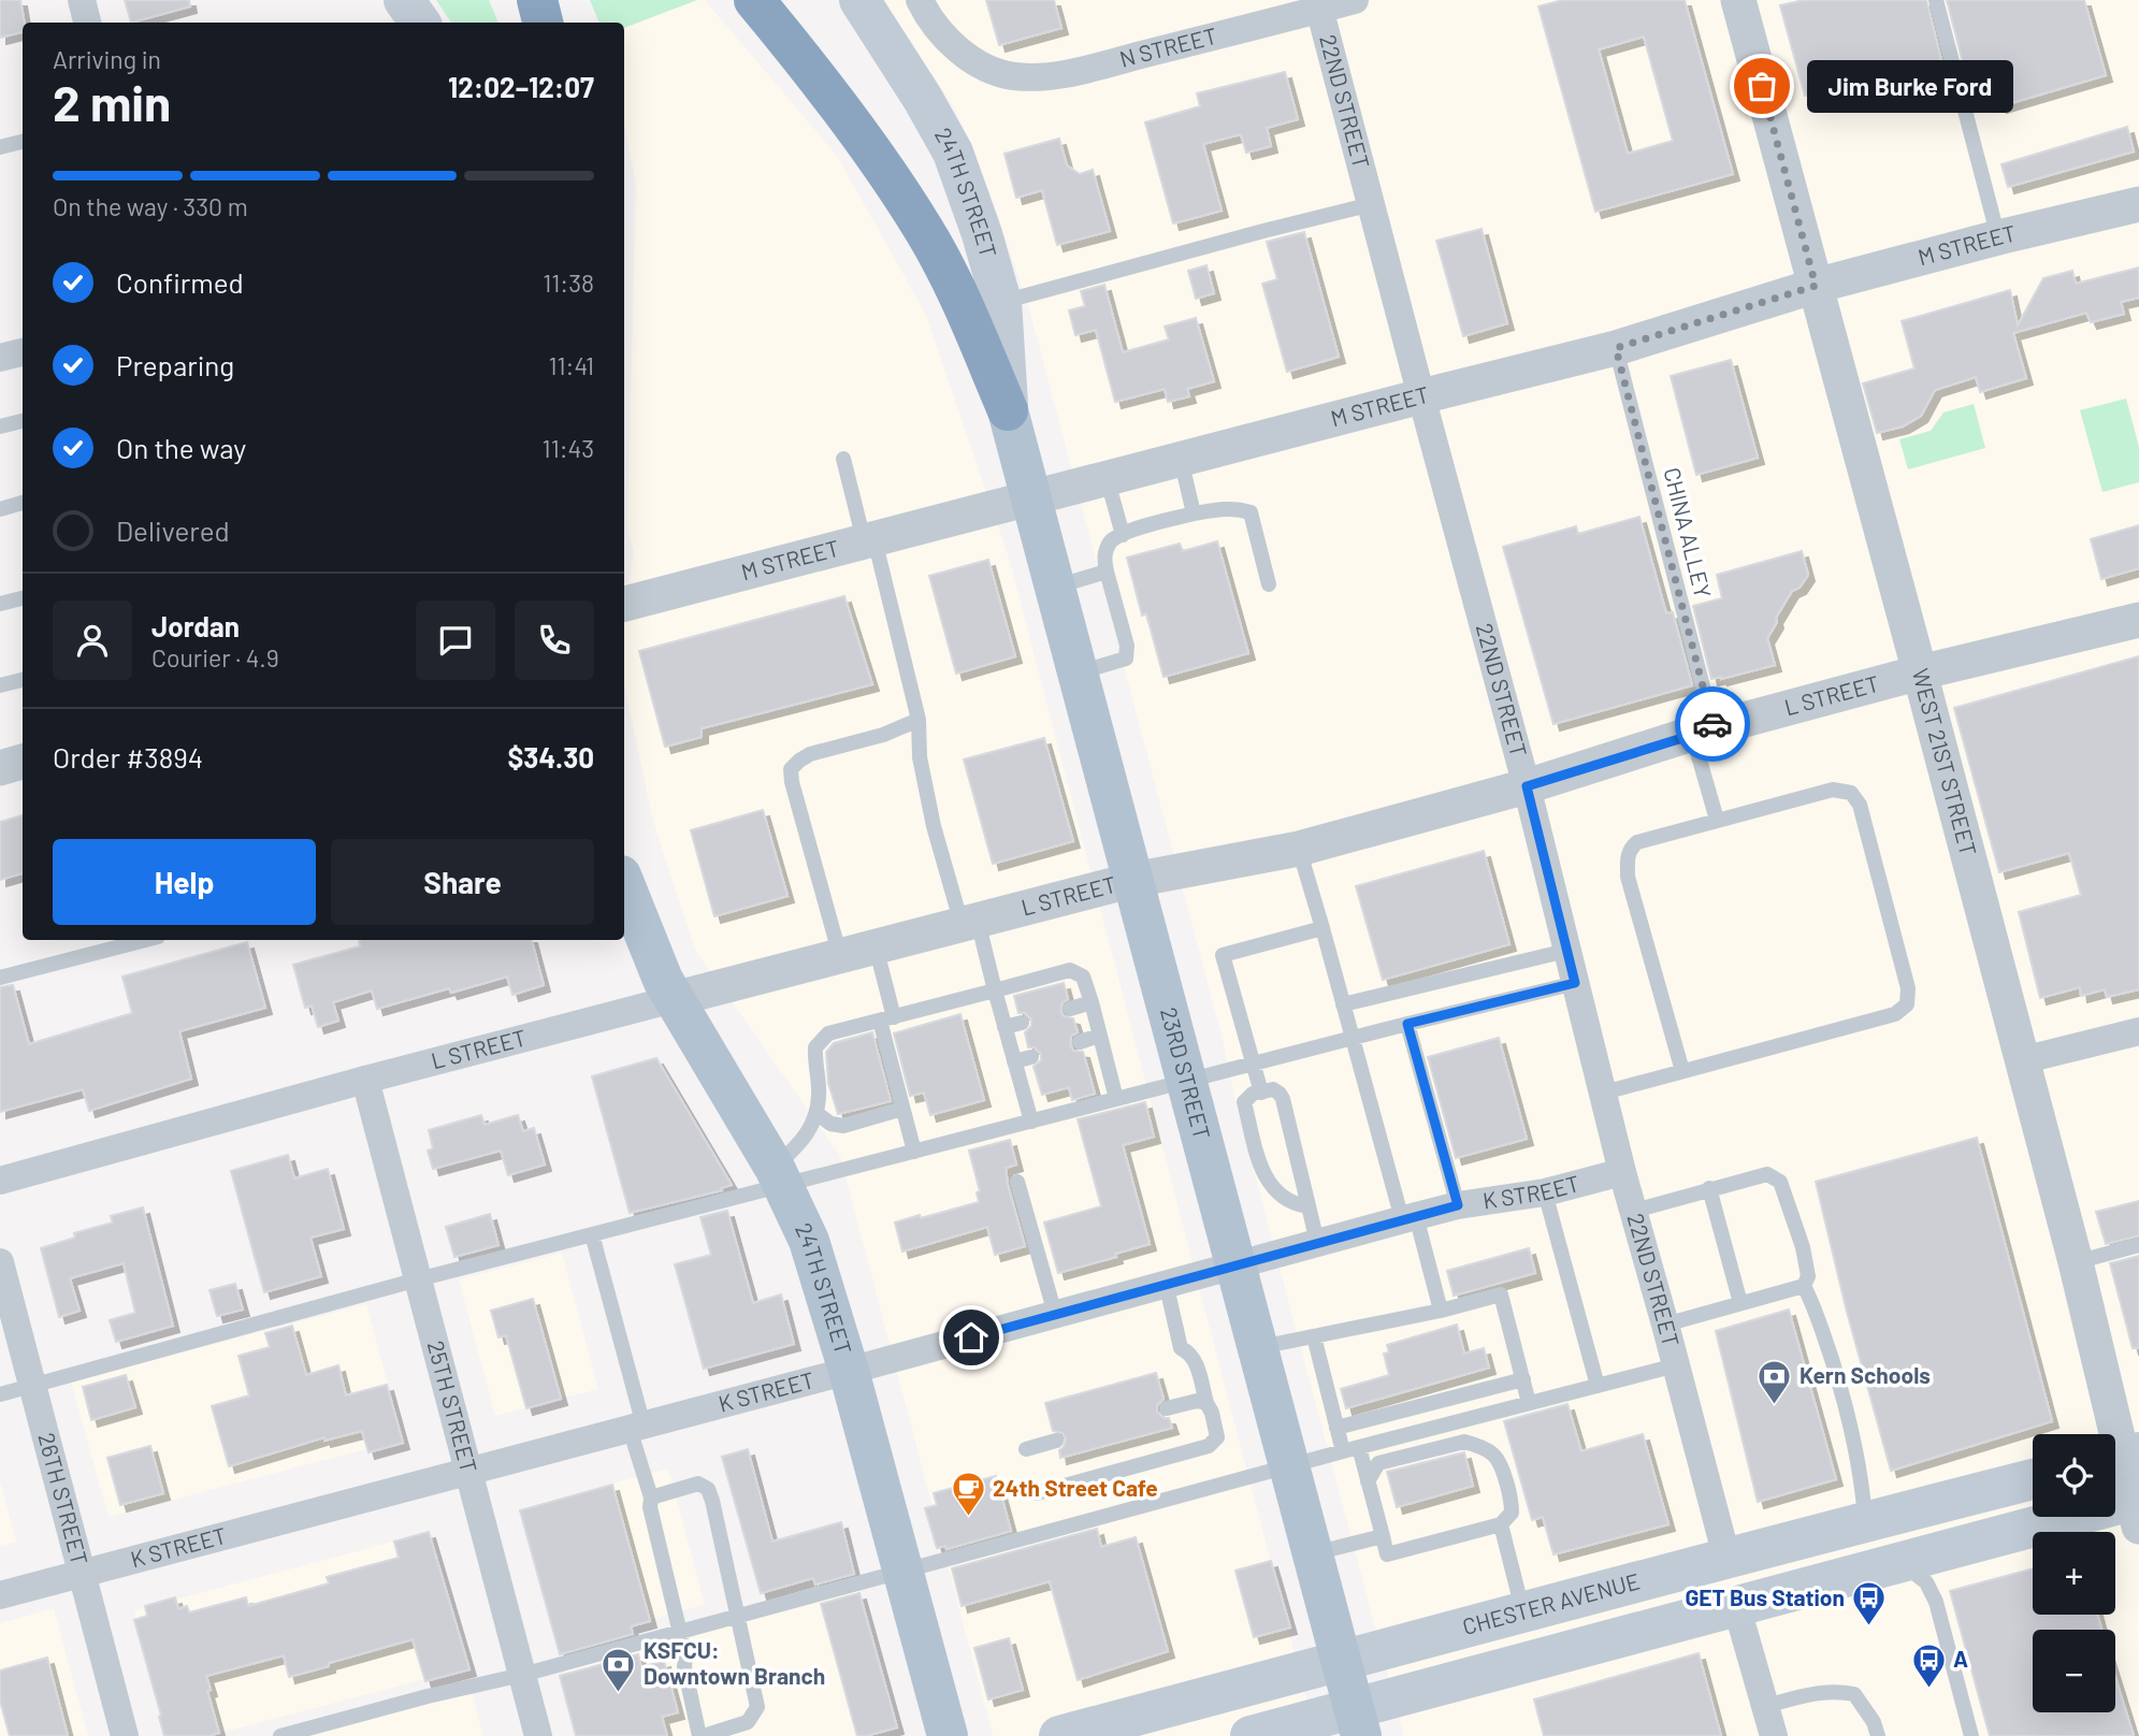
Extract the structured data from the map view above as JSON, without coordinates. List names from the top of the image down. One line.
{"streets":{"main road":["24TH STREET","23RD STREET","CHESTER AVENUE"],"street":["N STREET","22ND STREET","M STREET","L STREET","WEST 21ST STREET","K STREET","25TH STREET","26TH STREET"],"lane":["CHINA ALLEY"]},"crossings":[["N STREET","22ND STREET"],["22ND STREET","M STREET"],["22ND STREET","L STREET"],["22ND STREET","K STREET"],["22ND STREET","CHESTER AVENUE"],["24TH STREET","L STREET"],["24TH STREET","23RD STREET"],["24TH STREET","K STREET"],["M STREET","CHINA ALLEY"],["M STREET","WEST 21ST STREET"],["M STREET","23RD STREET"],["CHINA ALLEY","L STREET"],["L STREET","WEST 21ST STREET"],["L STREET","23RD STREET"],["L STREET","25TH STREET"],["23RD STREET","K STREET"],["23RD STREET","CHESTER AVENUE"],["K STREET","25TH STREET"],["K STREET","26TH STREET"]],"places":{"other":["Jim Burke Ford"],"bank":["Kern Schools","KSFCU: Downtown Branch"],"cafe":["24th Street Cafe"],"bus stop":["GET Bus Station","A"]},"page":{"heading":["2 min","Arriving in","12:02–12:07"],"panel":["Jordan","Courier · 4.9","Order #3894","$34.30"],"bubble":"Jim Burke Ford","bar":"On the way · 330 m","list":[["Confirmed","11:38"],["Preparing","11:41"],["On the way","11:43"],"Delivered"],"buttons":["Help","Share"],"map_buttons":["+","−"]}}
